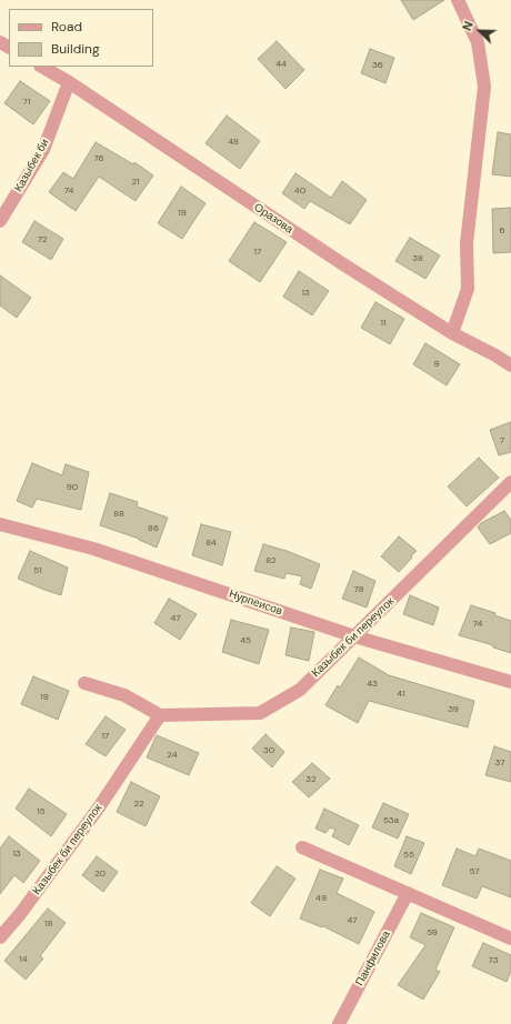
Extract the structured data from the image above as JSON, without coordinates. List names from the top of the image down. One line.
{"streets":{"street":["Казыбек би","Оразова","Нурпеисов","Казыбек би переулок","Панфилова"]},"crossings":[["Казыбек би","Оразова"],["Нурпеисов","Казыбек би переулок"]],"house_numbers":["44","36","71","48","76","21","74","40","19","6","72","17","38","13","11","9","7","90","88","86","84","82","51","78","47","74","45","43","41","19","39","17","30","24","37","32","22","15","53а","13","55","57","20","49","47","18","59","14","73"],"legend":["Road","Building"],"north":"top left"}
